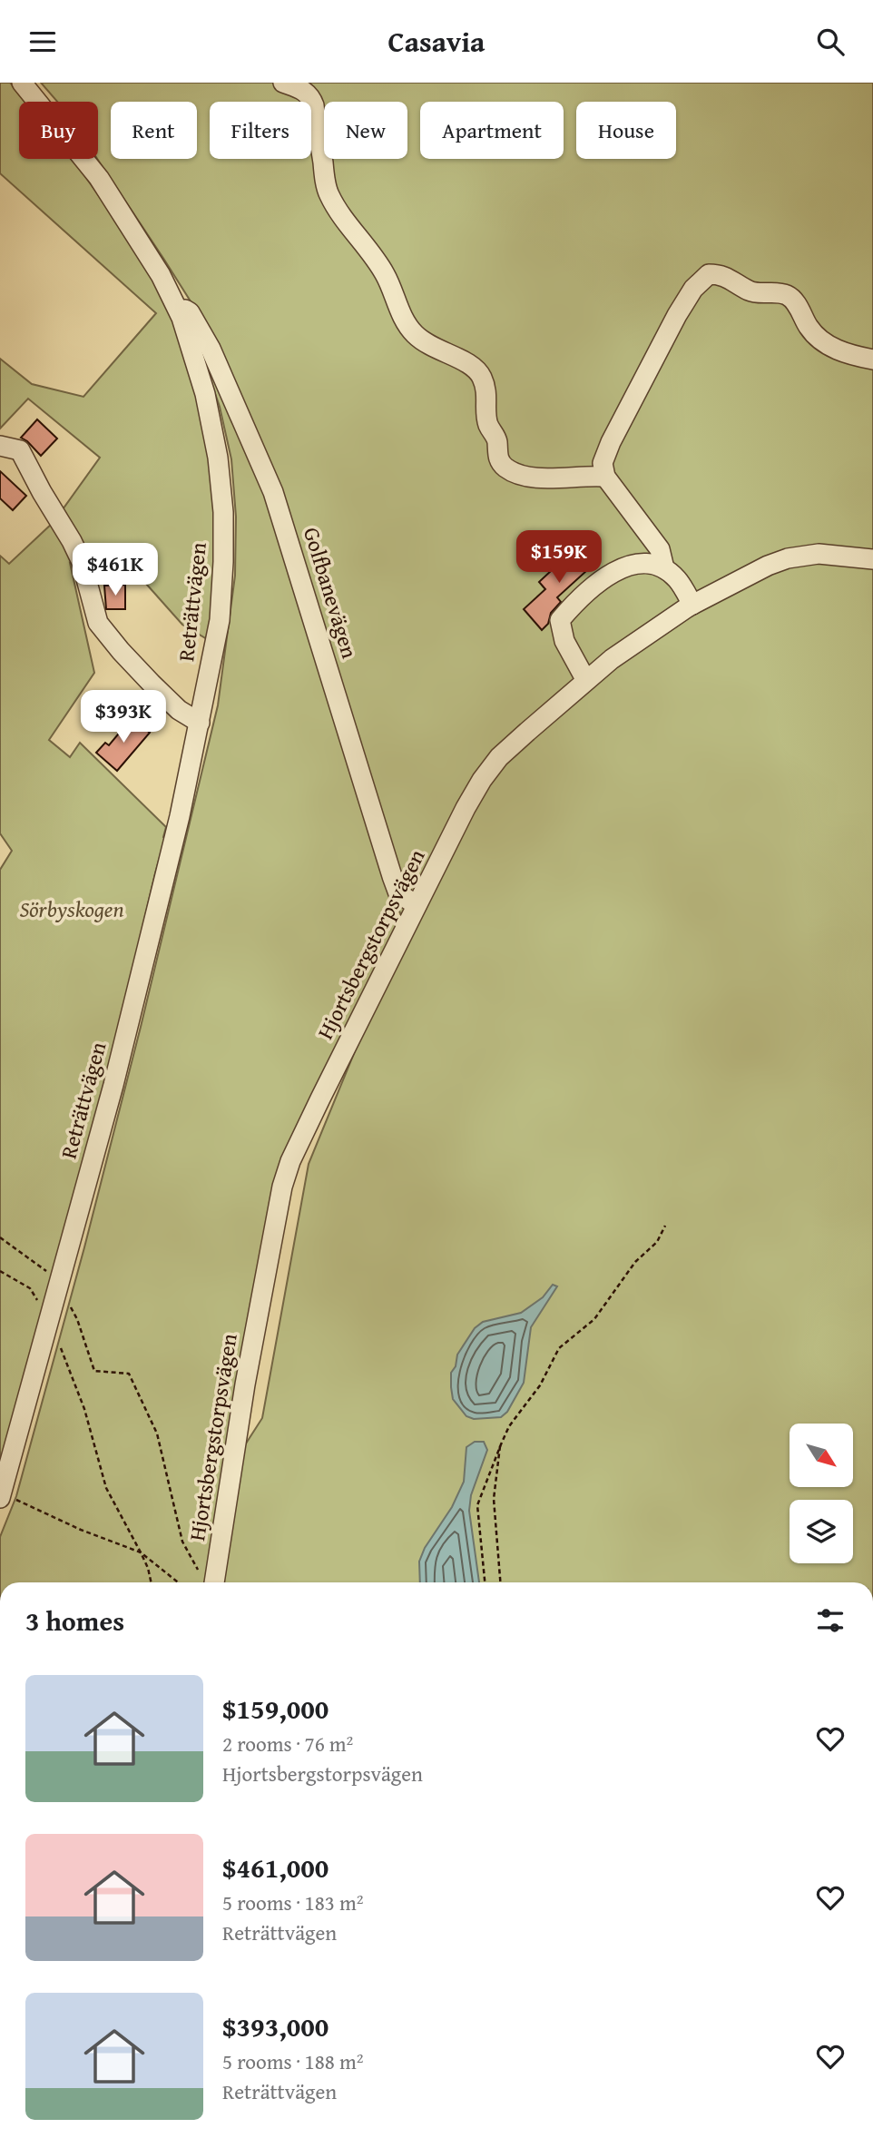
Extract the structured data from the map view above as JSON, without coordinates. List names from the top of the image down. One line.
{"streets":{"street":["Golfbanevägen","Reträttvägen","Hjortsbergstorpsvägen"]},"crossings":[["Golfbanevägen","Reträttvägen"],["Golfbanevägen","Hjortsbergstorpsvägen"]],"parks":["Sörbyskogen"],"north":"bottom right","page":{"header":"Casavia","chip":["Buy","Rent","Filters","New","Apartment","House"],"price":["$159K","$461K","$393K"],"heading":"3 homes","list":[{"name":"$159,000","note":"2 rooms · 76 m² · Hjortsbergstorpsvägen"},{"name":"$461,000","note":"5 rooms · 183 m² · Reträttvägen"},{"name":"$393,000","note":"5 rooms · 188 m² · Reträttvägen"}]}}
